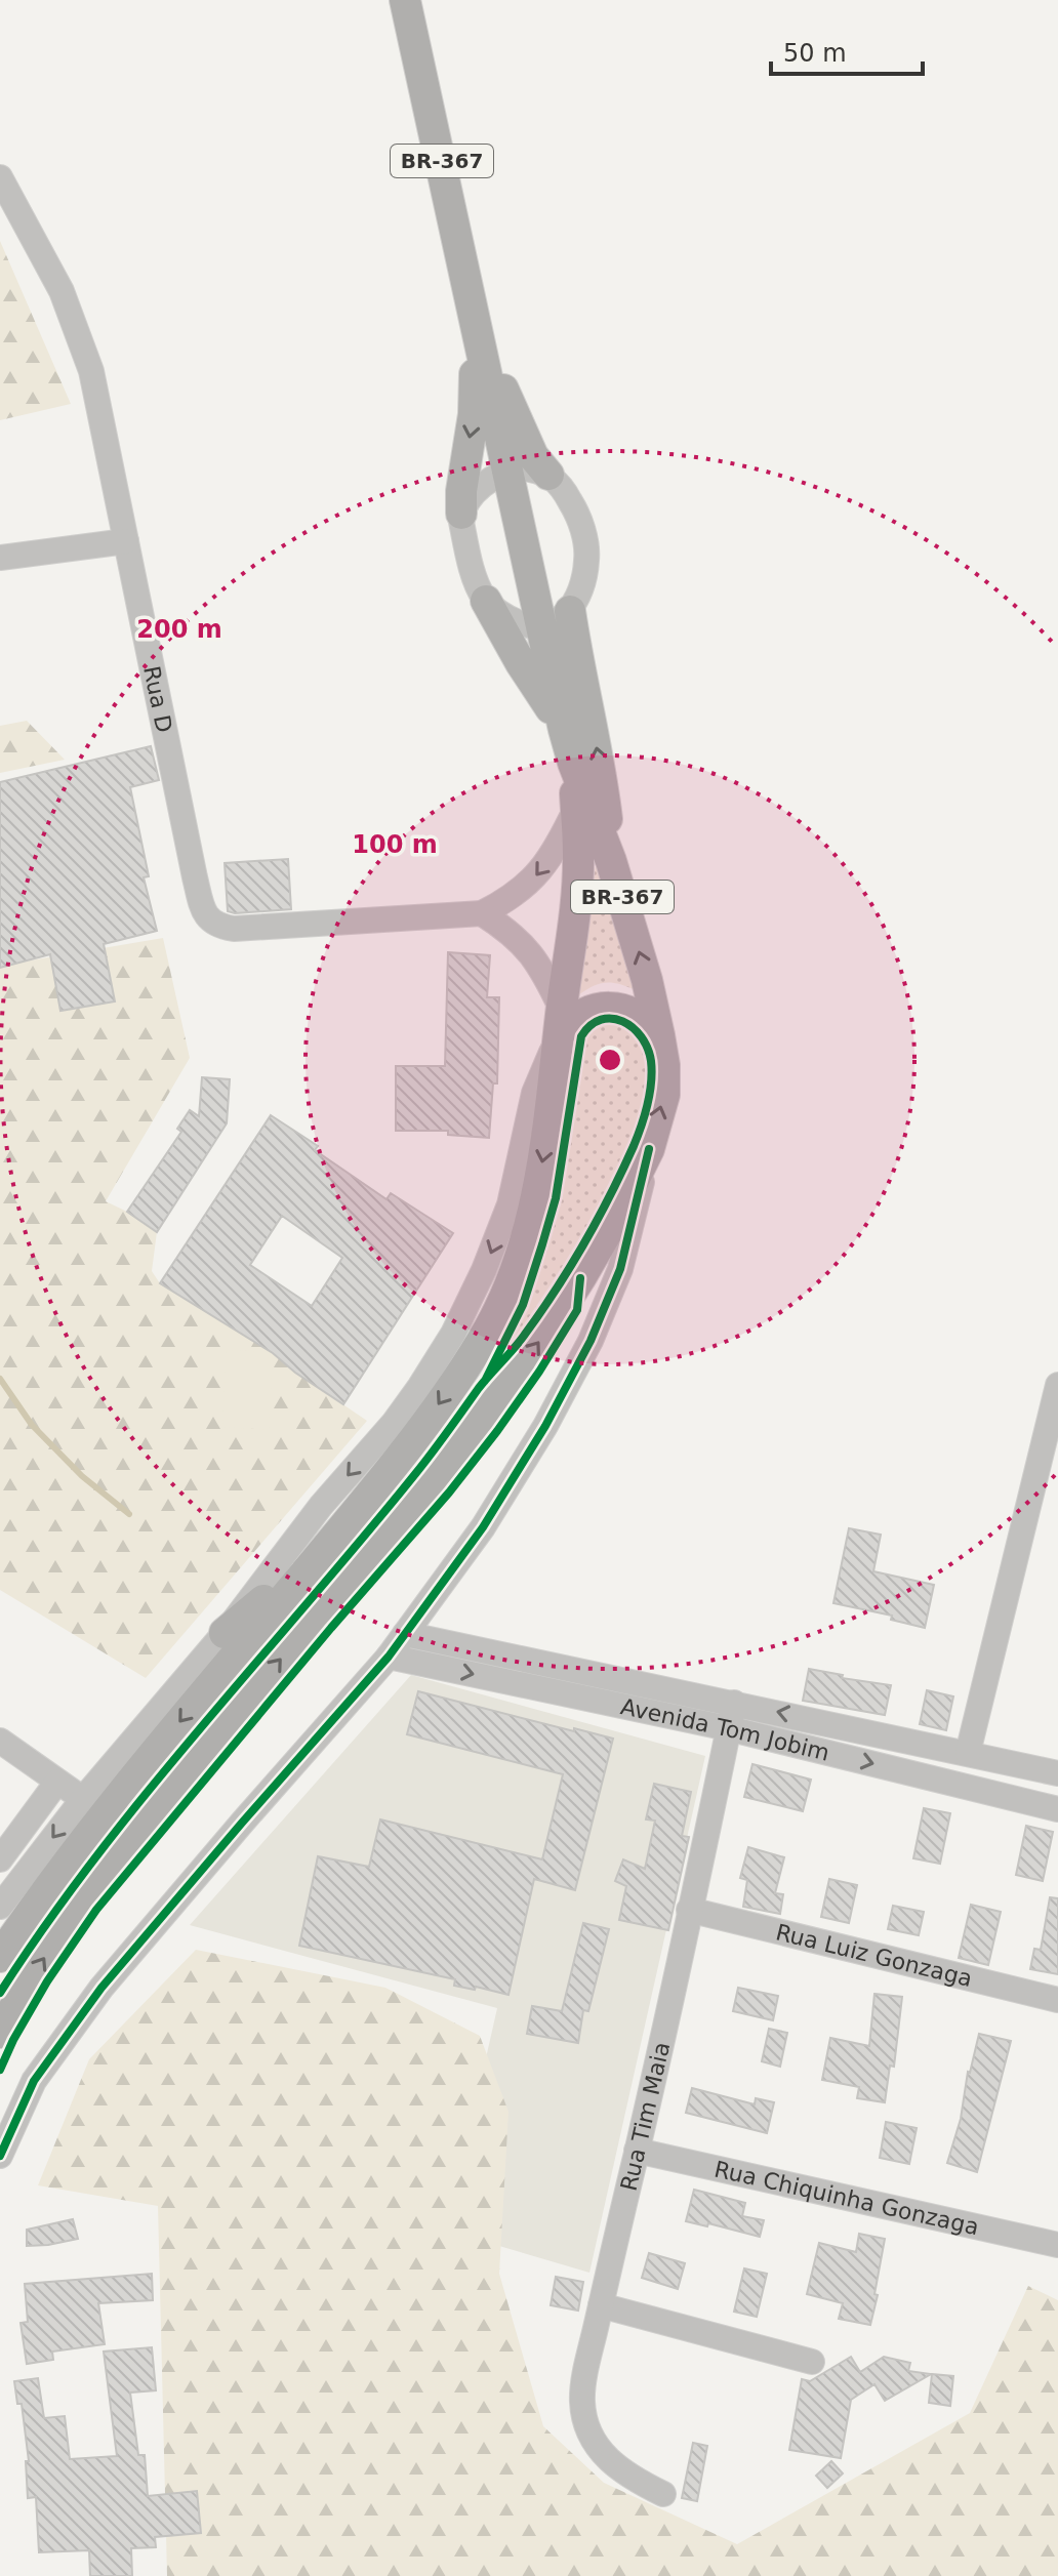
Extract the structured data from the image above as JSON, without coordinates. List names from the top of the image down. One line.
{"streets":{"main road":["BR-367"],"street":["Rua D","Avenida Tom Jobim","Rua Luiz Gonzaga","Rua Tim Maia","Rua Chiquinha Gonzaga"]},"crossings":[["BR-367","Rua D"],["Avenida Tom Jobim","Rua Tim Maia"],["Rua Luiz Gonzaga","Rua Tim Maia"],["Rua Tim Maia","Rua Chiquinha Gonzaga"]],"scale_bar":"50 m","rings":["200 m","100 m"]}
